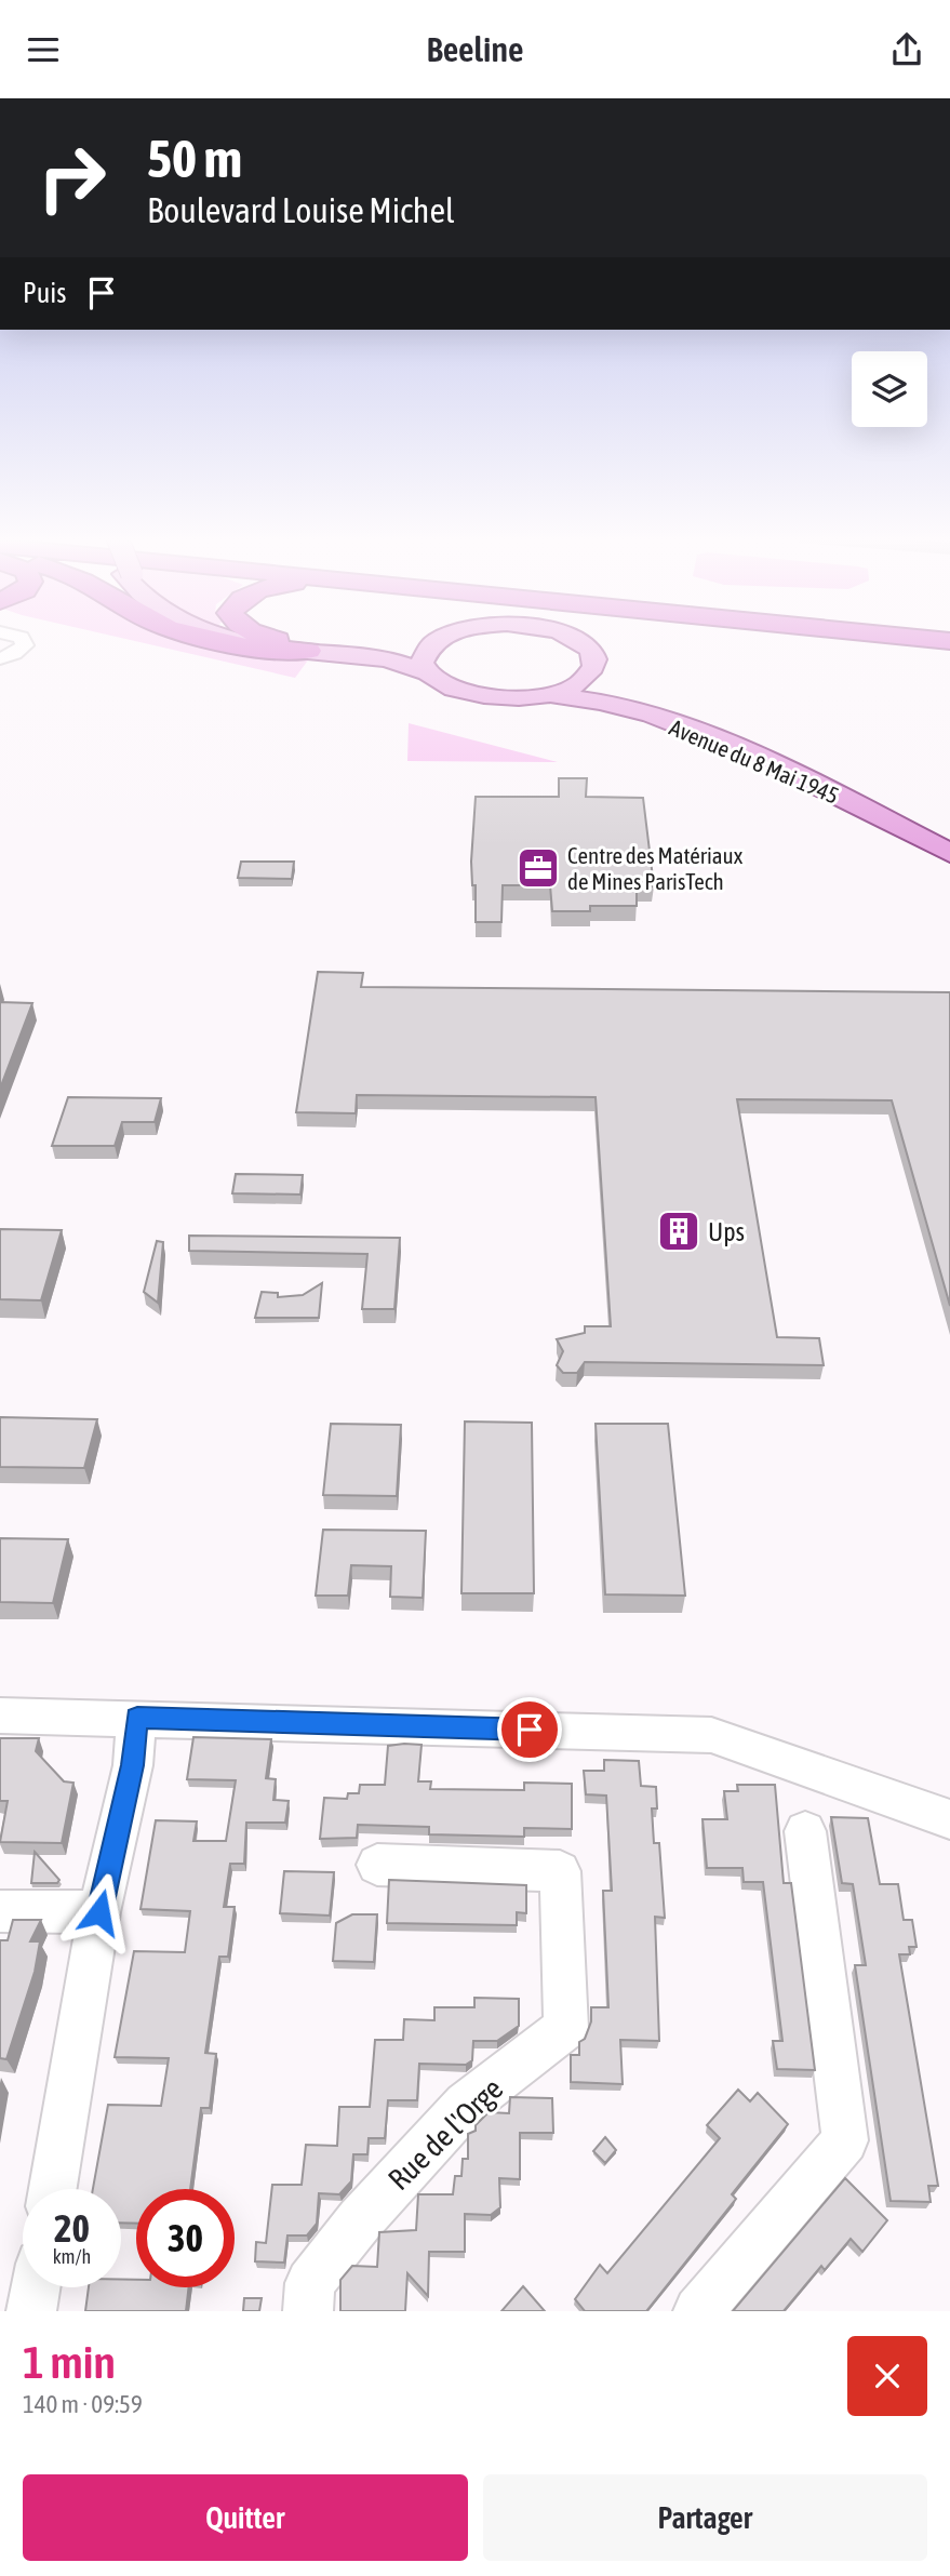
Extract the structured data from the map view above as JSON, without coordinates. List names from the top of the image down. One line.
{"streets":{"main road":["Avenue du 8 Mai 1945"],"street":["Rue de l'Orge"]},"places":{"office":["Centre des Matériaux de Mines ParisTech"],"building":["Ups"]},"page":{"header":"Beeline","turn":["50 m","Boulevard Louise Michel"],"then":"Puis","speed":"20 km/h","limit":"30","heading":["1 min","140 m · 09:59"],"buttons":["Quitter","Partager"]}}
